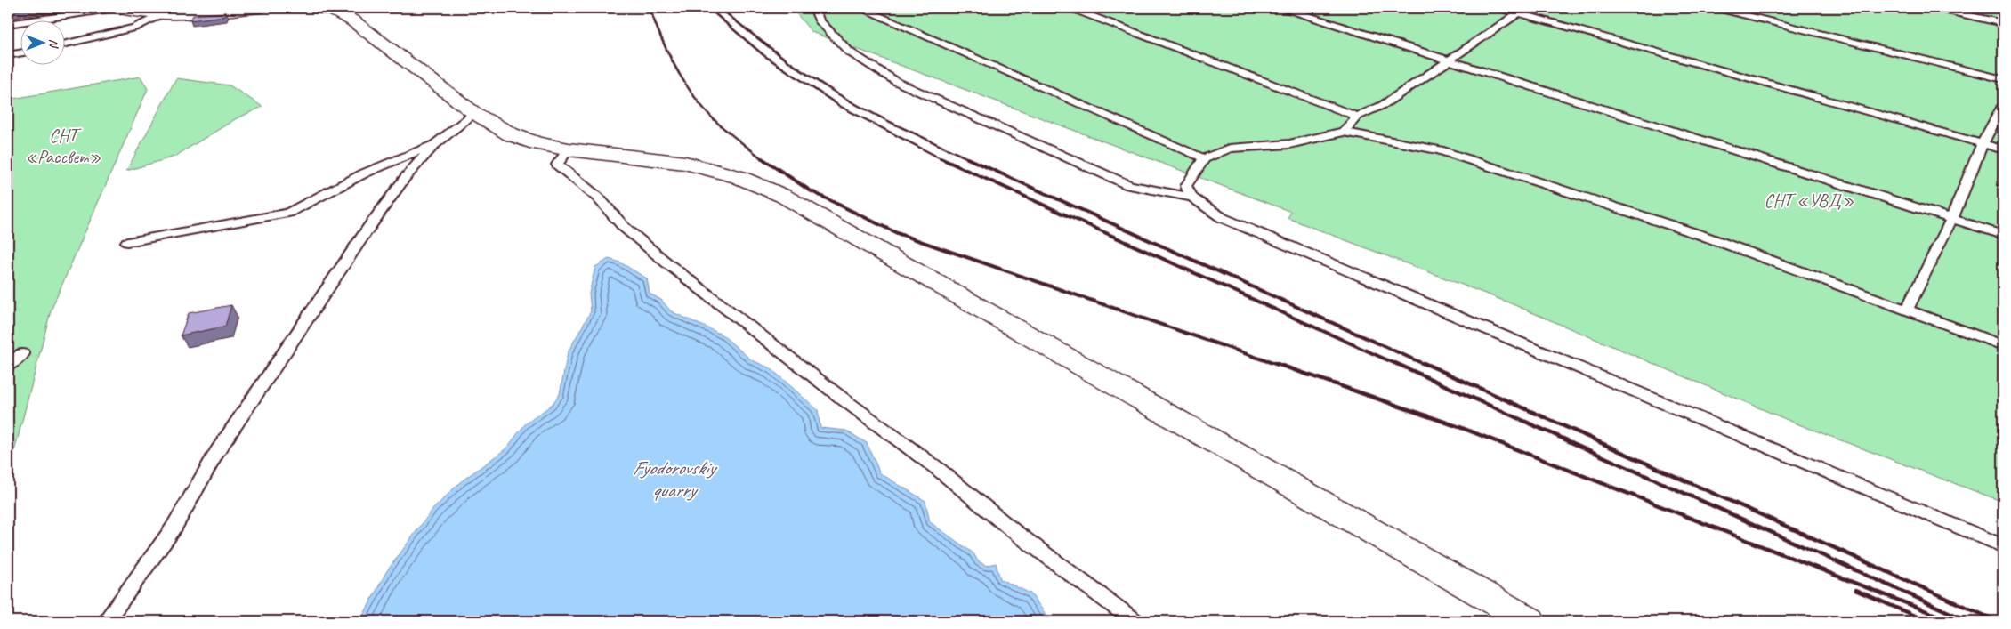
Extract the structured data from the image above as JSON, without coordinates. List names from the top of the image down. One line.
{"water":["Fyodorovskiy quarry"],"parks":["СНТ «Рассвет»","СНТ «УВД»"],"north":"right"}
